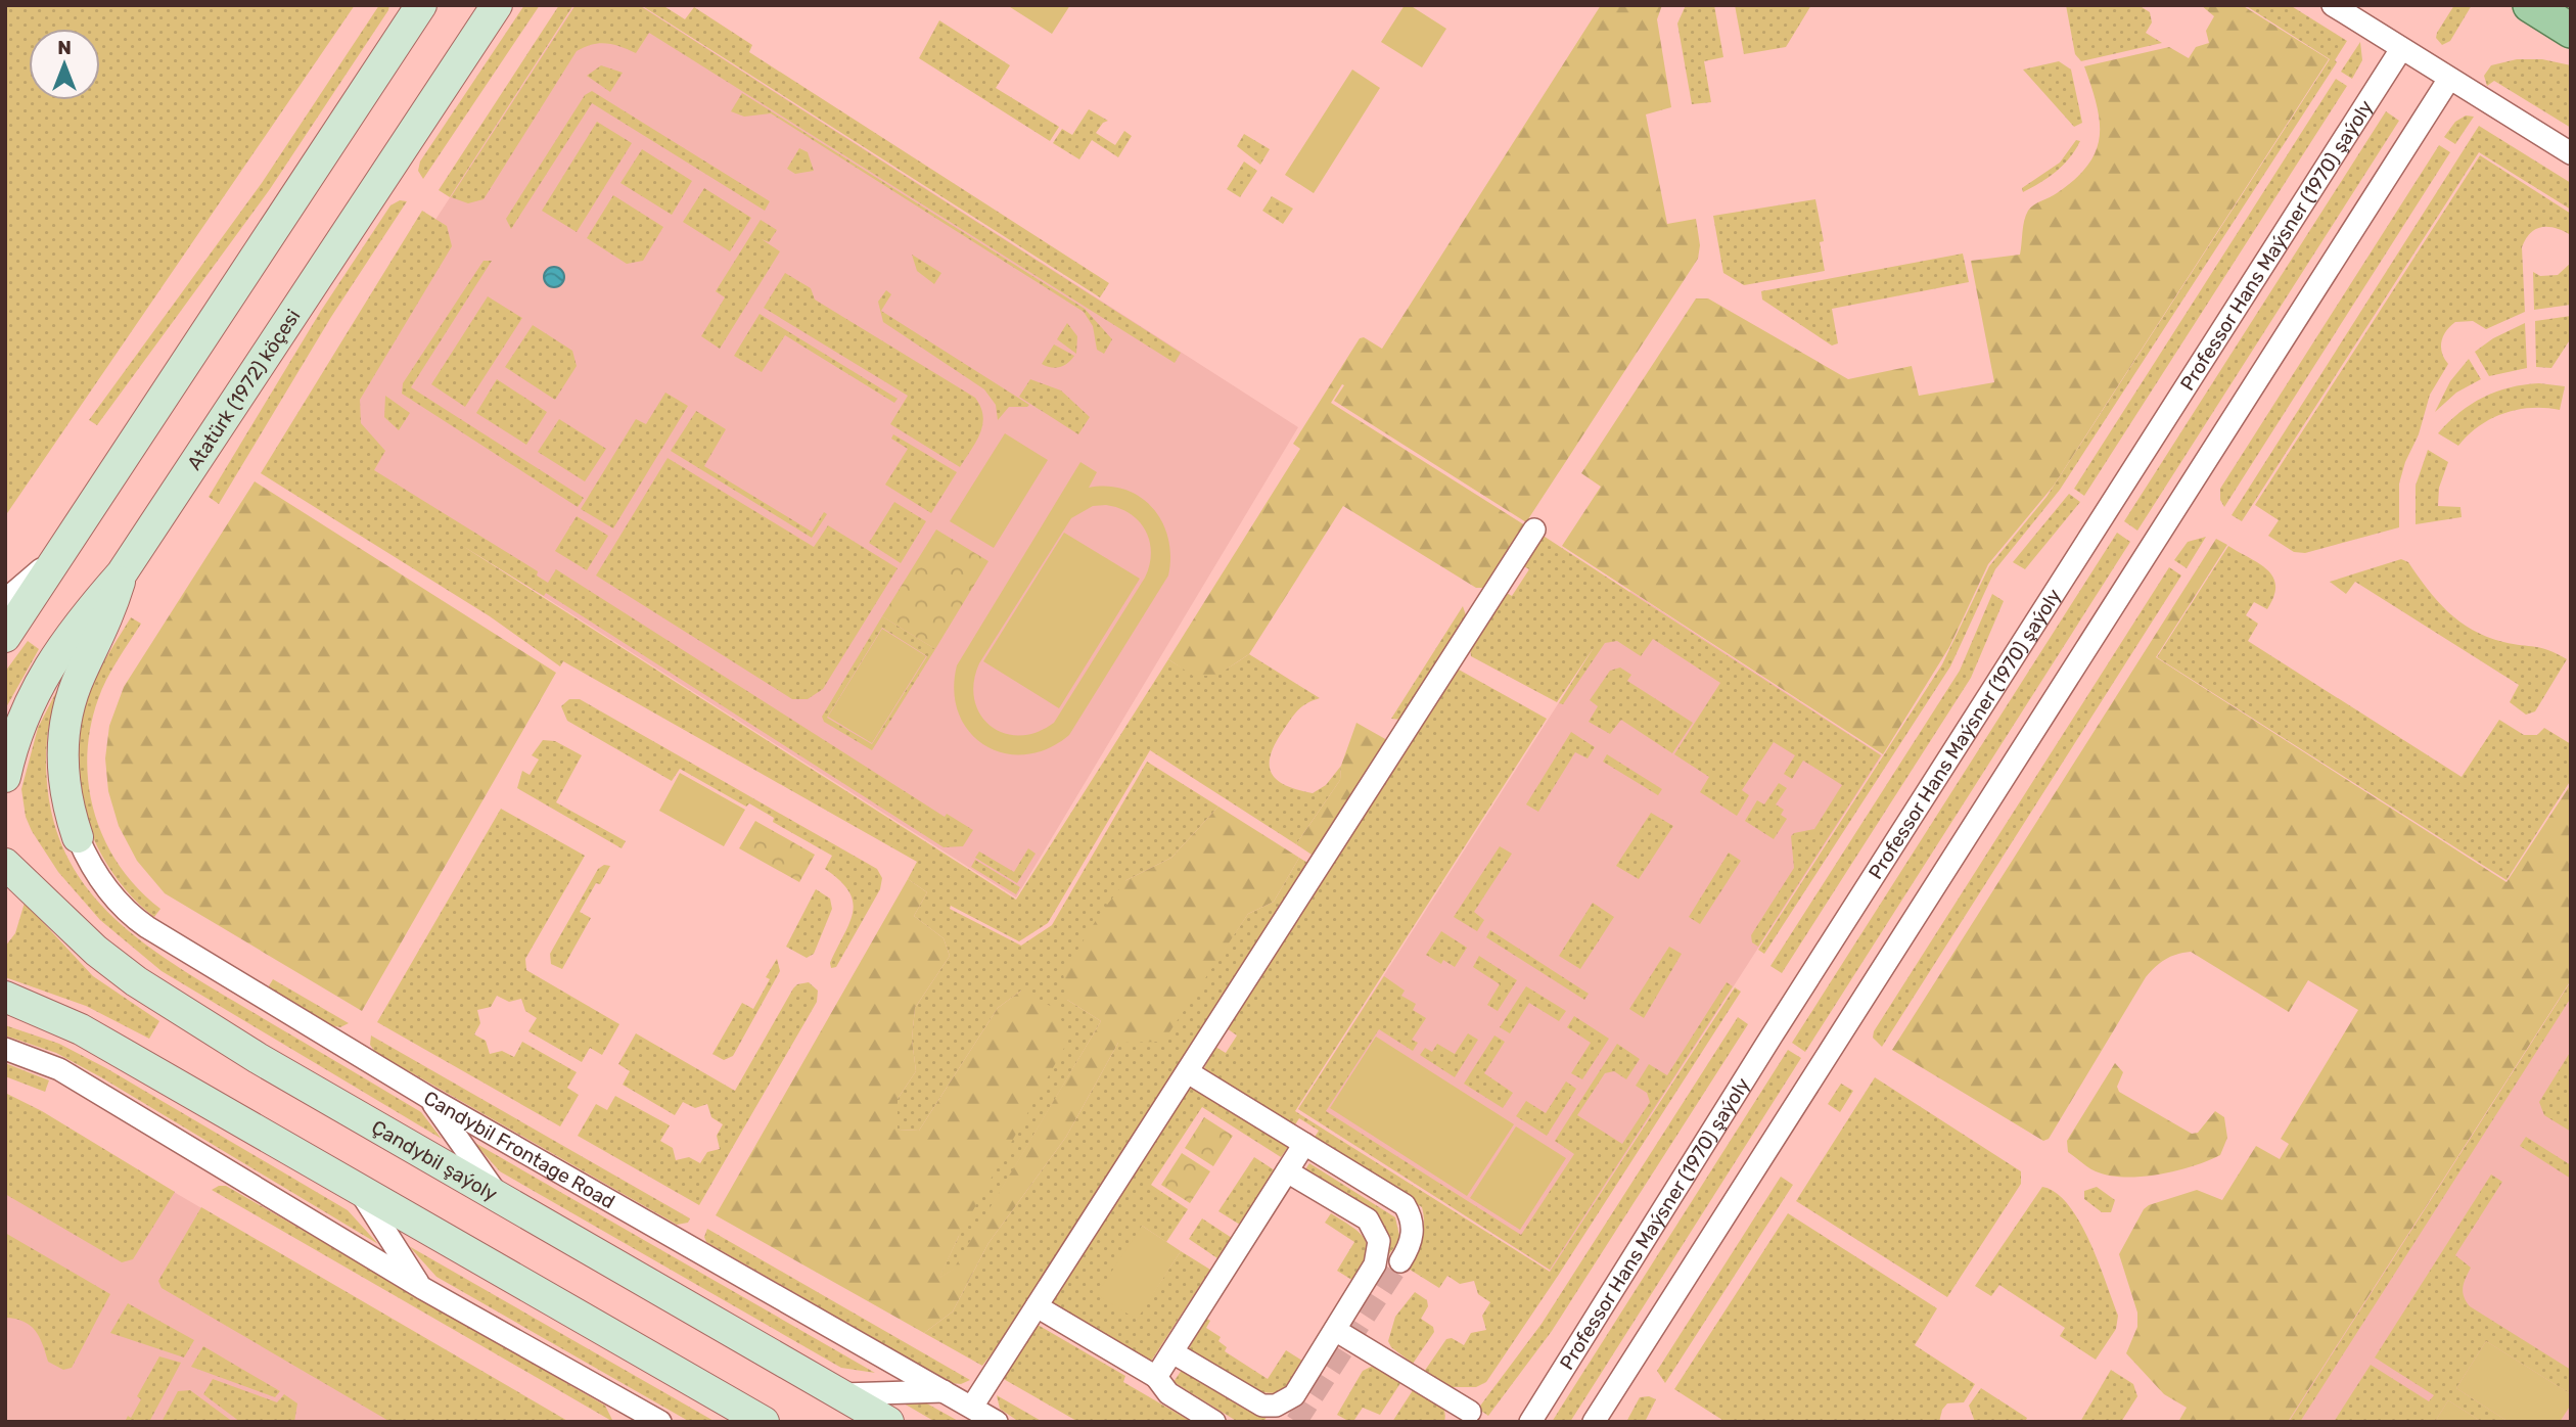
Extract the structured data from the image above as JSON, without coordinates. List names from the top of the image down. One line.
{"streets":{"main road":["Atatürk (1972) köçesi","Çandybil şaýoly"],"street":["Professor Hans Maýsner (1970) şaýoly","Candybil Frontage Road"]},"north":"top"}
